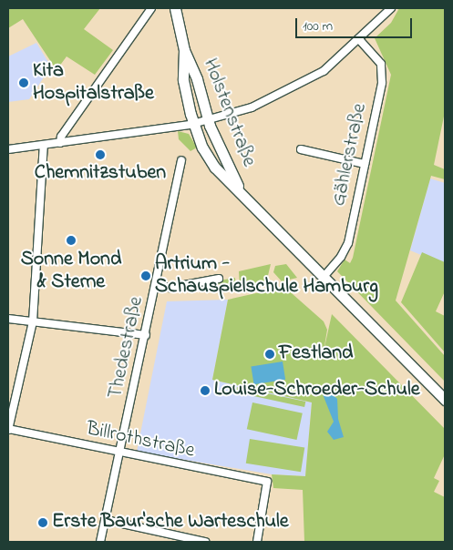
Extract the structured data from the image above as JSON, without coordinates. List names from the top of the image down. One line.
{"streets":{"main road":["Holstenstraße"],"street":["Gählerstraße","Thedestraße","Billrothstraße"]},"crossings":[["Holstenstraße","Gählerstraße"],["Thedestraße","Billrothstraße"]],"places":["Kita Hospitalstraße","Chemnitzstuben","Sonne Mond & Sterne","Artrium - Schauspielschule Hamburg","Festland","Louise-Schroeder-Schule","Erste Baur'sche Warteschule"],"scale_bar":"100 m"}
